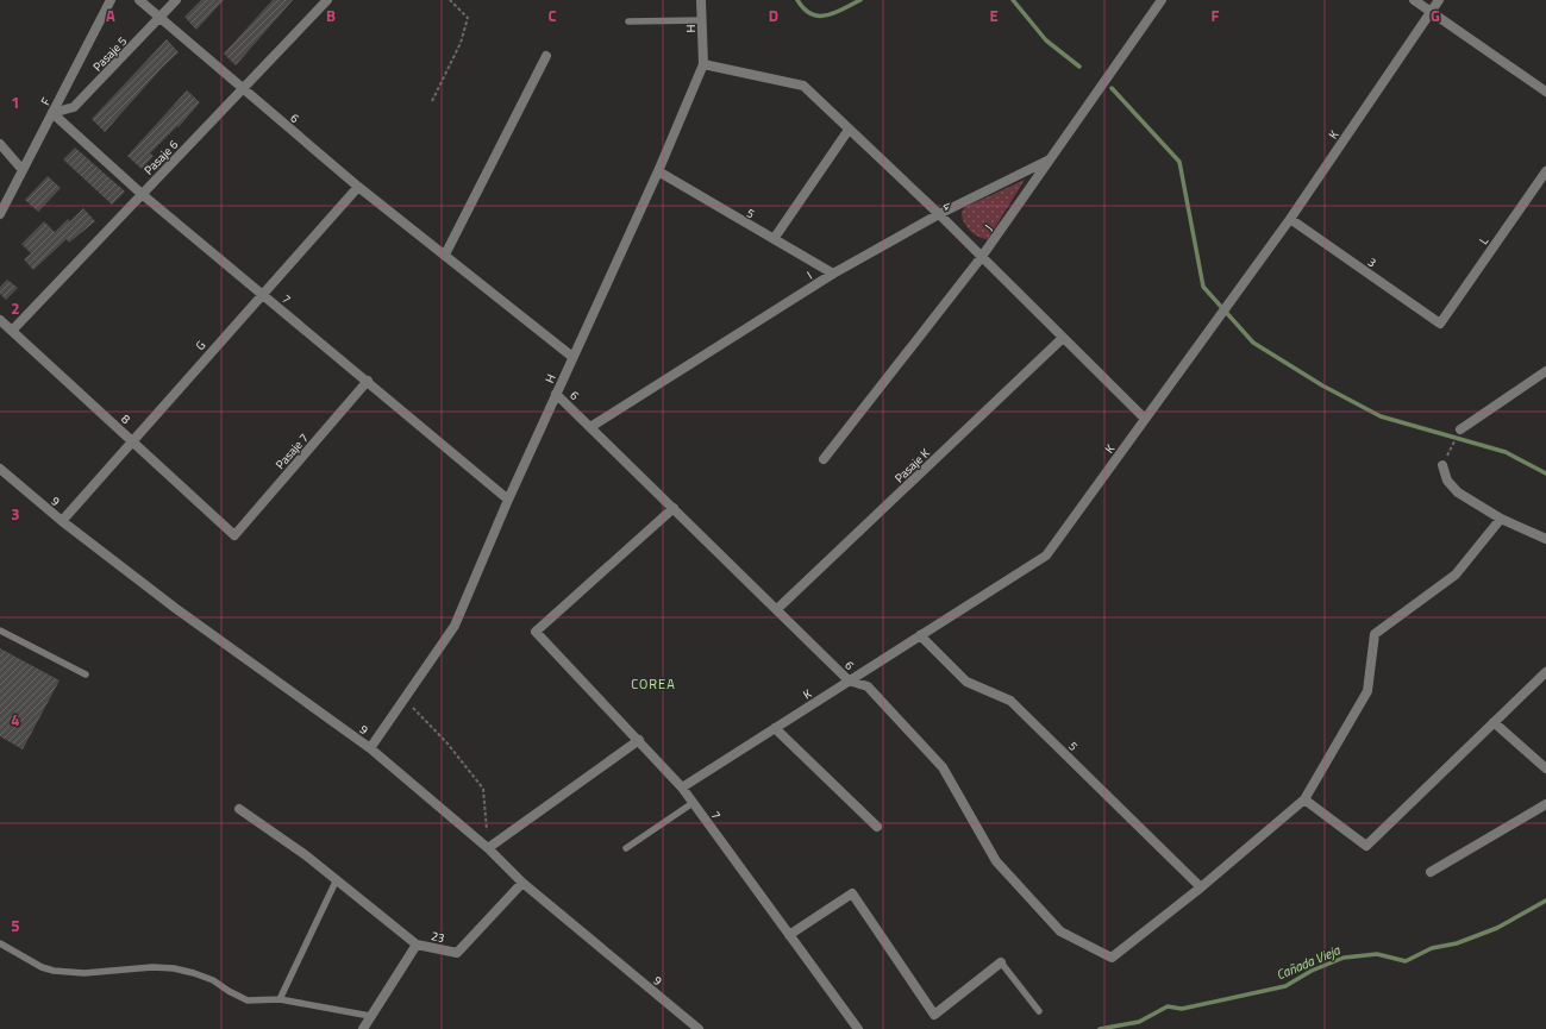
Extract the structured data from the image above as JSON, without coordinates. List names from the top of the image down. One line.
{"streets":{"street":["H","Pasaje 5","F","6","K","Pasaje 6","4","5","J","L","3","I","7","G","8","Pasaje 7","Pasaje K","9","23"]},"crossings":[["H","6"],["H","4"],["H","5"],["H","7"],["H","9"],["Pasaje 5","F"],["Pasaje 5","6"],["Pasaje 5","7"],["F","7"],["6","K"],["6","Pasaje 6"],["6","5"],["6","I"],["6","7"],["6","G"],["6","Pasaje K"],["K","4"],["K","5"],["K","3"],["K","7"],["Pasaje 6","7"],["Pasaje 6","8"],["4","J"],["4","I"],["4","Pasaje K"],["5","I"],["J","I"],["L","3"],["7","G"],["7","Pasaje 7"],["G","8"],["G","9"],["8","Pasaje 7"],["9","23"]],"districts":["COREA"],"water":["Cañada Vieja"],"grid":{"columns":["A","B","C","D","E","F","G"],"rows":["1","2","3","4","5"]}}
